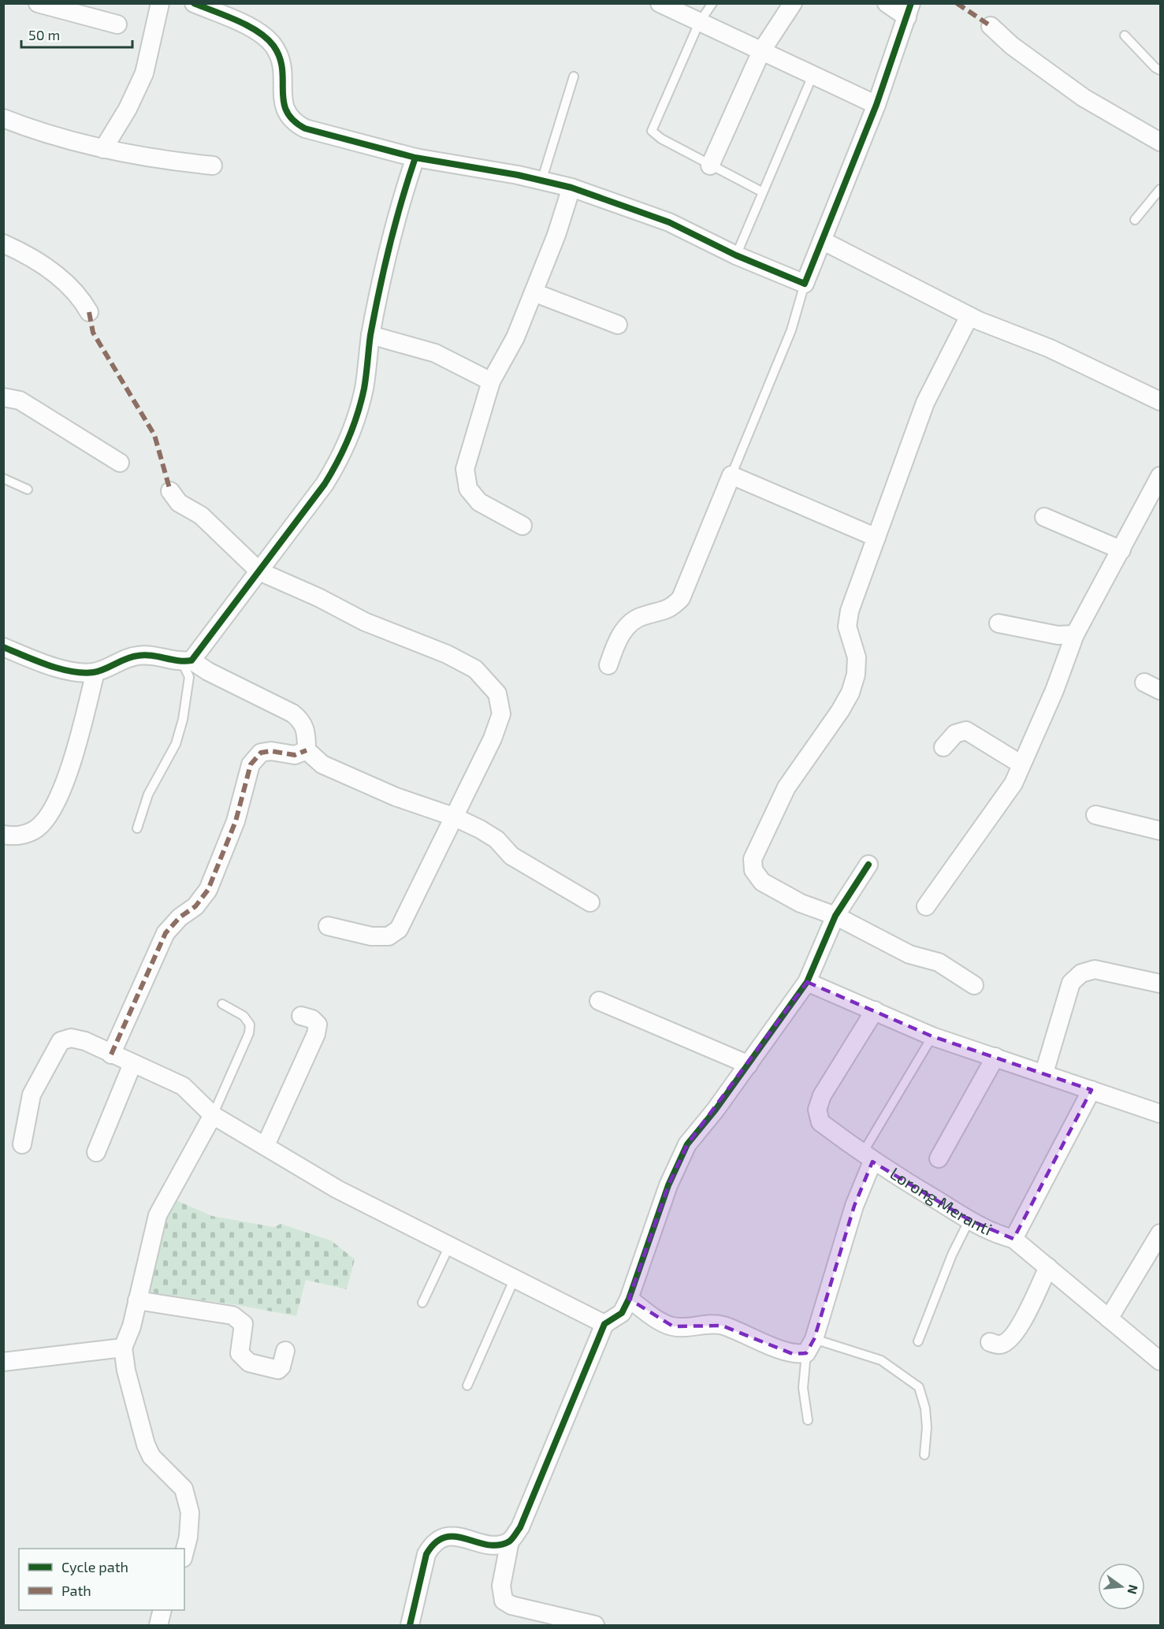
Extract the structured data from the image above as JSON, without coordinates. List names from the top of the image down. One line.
{"streets":{"street":["Lorong Meranti"]},"legend":["Cycle path","Path"],"scale_bar":"50 m","north":"right"}
